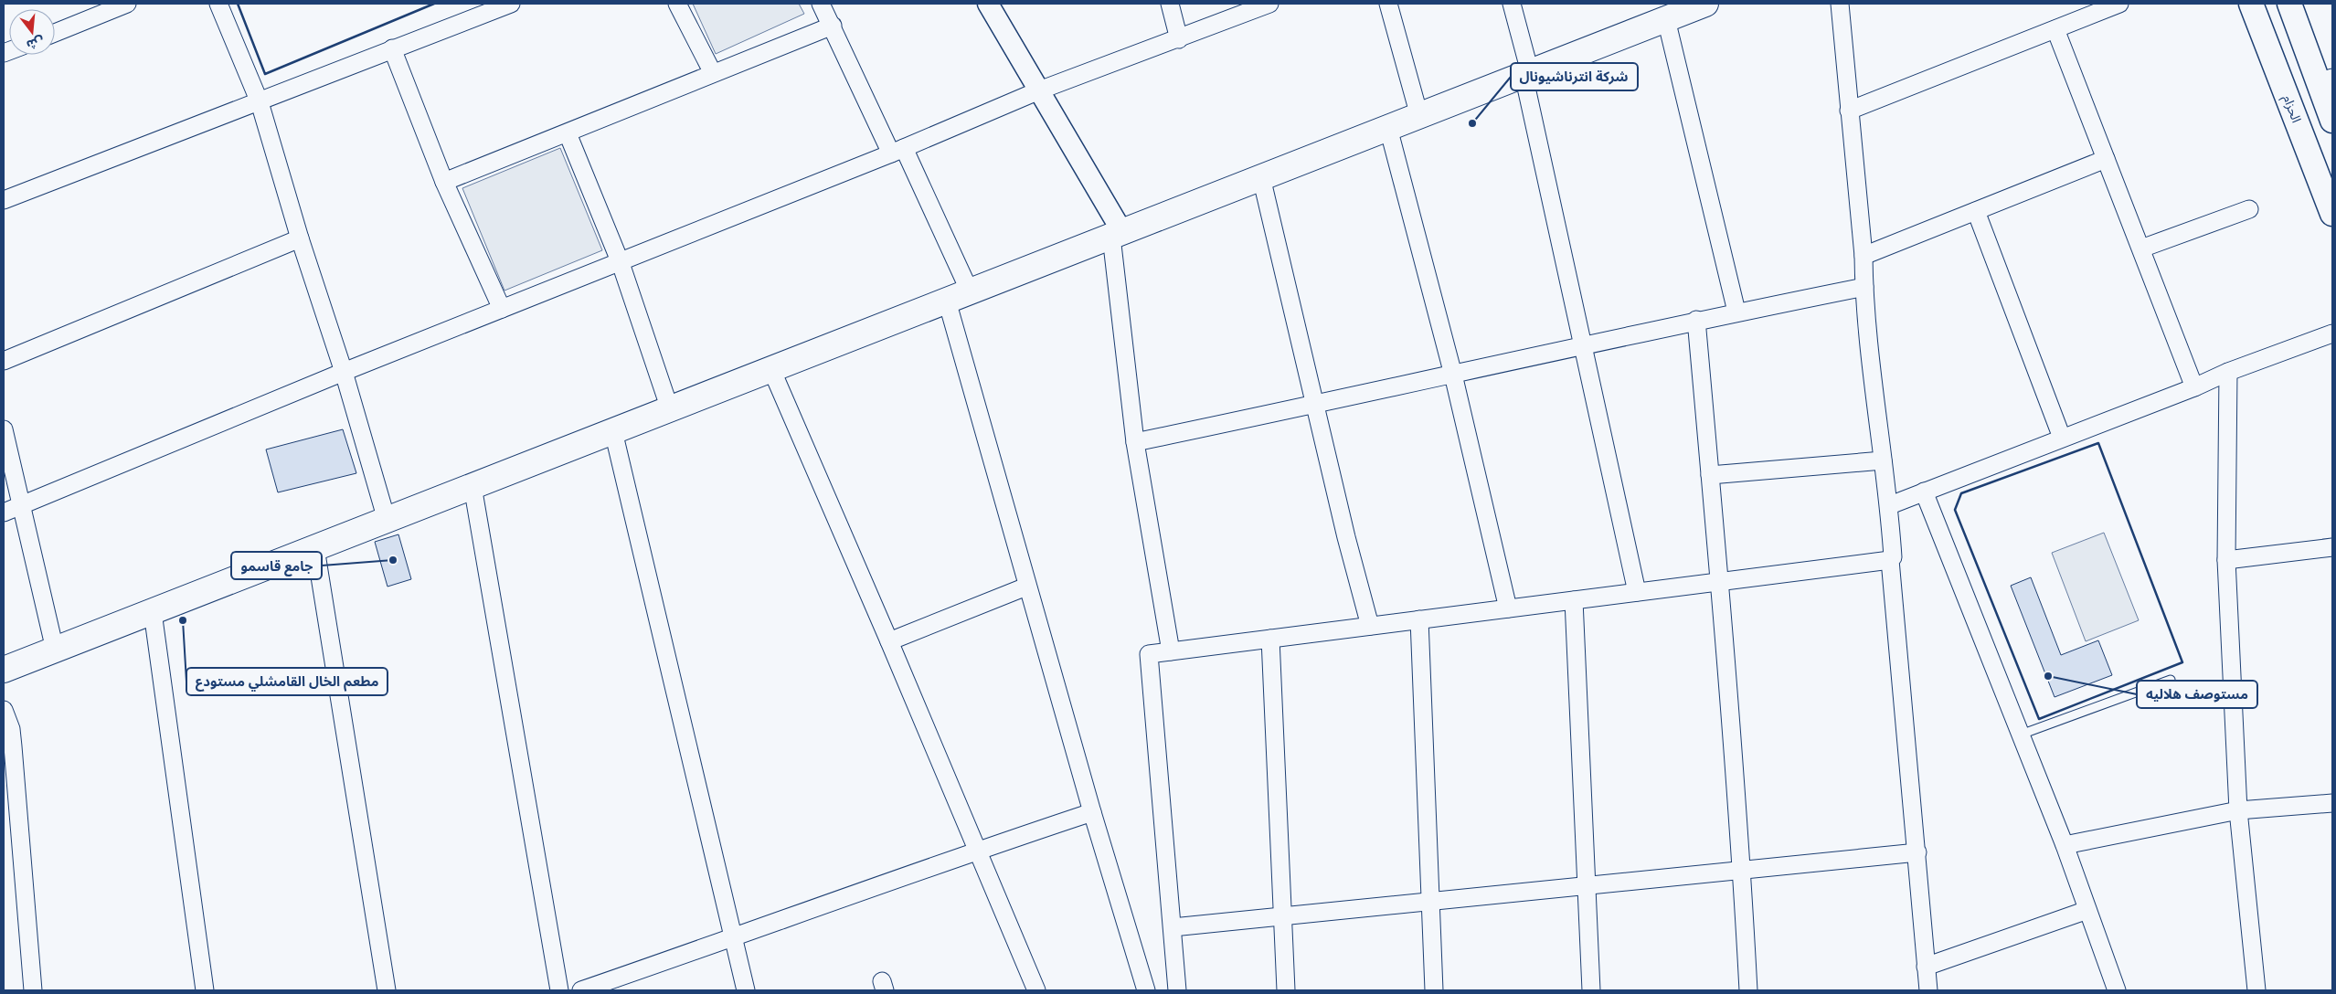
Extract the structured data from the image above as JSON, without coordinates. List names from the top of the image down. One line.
{"streets":{"main road":["الحزام"]},"places":["شركة انترناشيونال","جامع قاسمو","مطعم الخال القامشلي مستودع","مستوصف هلاليه"],"north":"bottom"}
